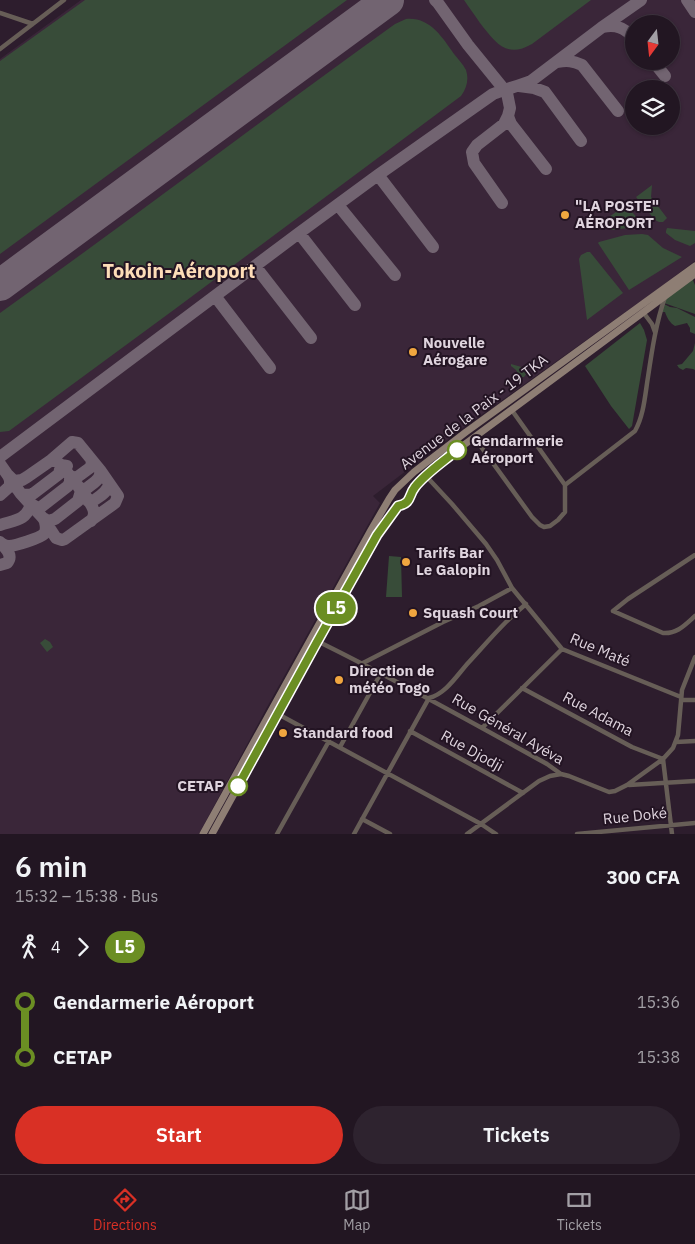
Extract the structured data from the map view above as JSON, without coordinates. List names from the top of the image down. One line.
{"streets":{"main road":["Avenue de la Paix - 19 TKA"],"street":["Rue Maté","Rue Adama","Rue Général Ayéva","Rue Djodji","Rue Doké"]},"crossings":[["Avenue de la Paix - 19 TKA","Rue Maté"],["Avenue de la Paix - 19 TKA","Rue Général Ayéva"]],"districts":["Tokoin-Aéroport"],"places":["\"LA POSTE\" AÉROPORT","Nouvelle Aérogare","Gendarmerie Aéroport","Tarifs Bar Le Galopin","Squash Court","Direction de météo Togo","Standard food","CETAP"],"lines":["bus line L5"],"north":"bottom","page":{"on_map":"L5","heading":["6 min","15:32 – 15:38 · Bus","300 CFA"],"legs":["4","L5"],"list":[{"name":"Gendarmerie Aéroport","value":"15:36"},{"name":"CETAP","value":"15:38"}],"buttons":["Start","Tickets"],"tabs":["Directions","Map","Tickets"]}}
